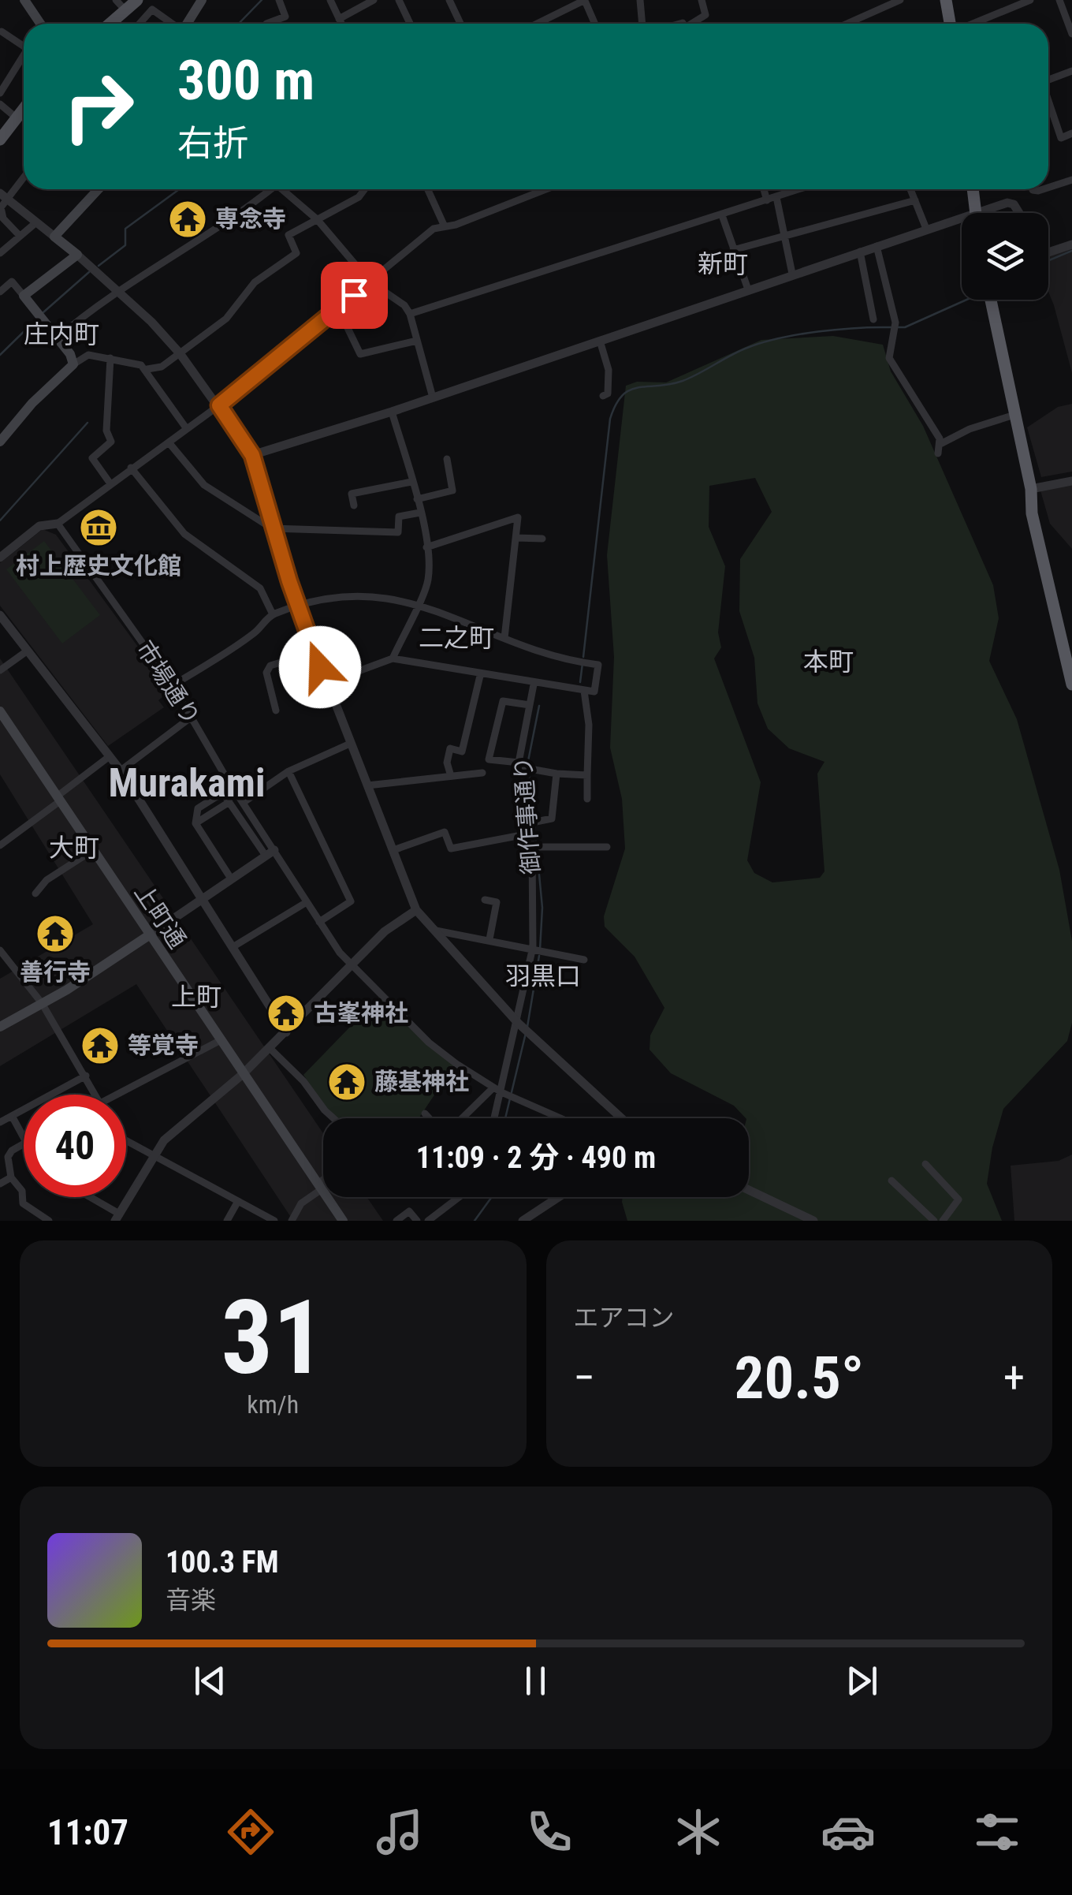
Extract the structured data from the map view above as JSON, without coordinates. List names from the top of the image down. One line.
{"streets":{"main road":["上町通"],"street":["市場通り","御作事通り"]},"crossings":[["市場通り","御作事通り"]],"districts":["新町","庄内町","二之町","本町","Murakami","大町","羽黒口","上町"],"places":{"temple":["専念寺","善行寺","古峯神社","等覚寺","藤基神社"],"museum":["村上歴史文化館"]},"page":{"turn":["300 m","右折"],"limit":"40","trip":"11:09 · 2 分 · 490 m","tile":[["31","km/h"],"エアコン"],"heat":["−","20.5°","+"],"song":["100.3 FM","音楽"],"tabs":"11:07"}}
